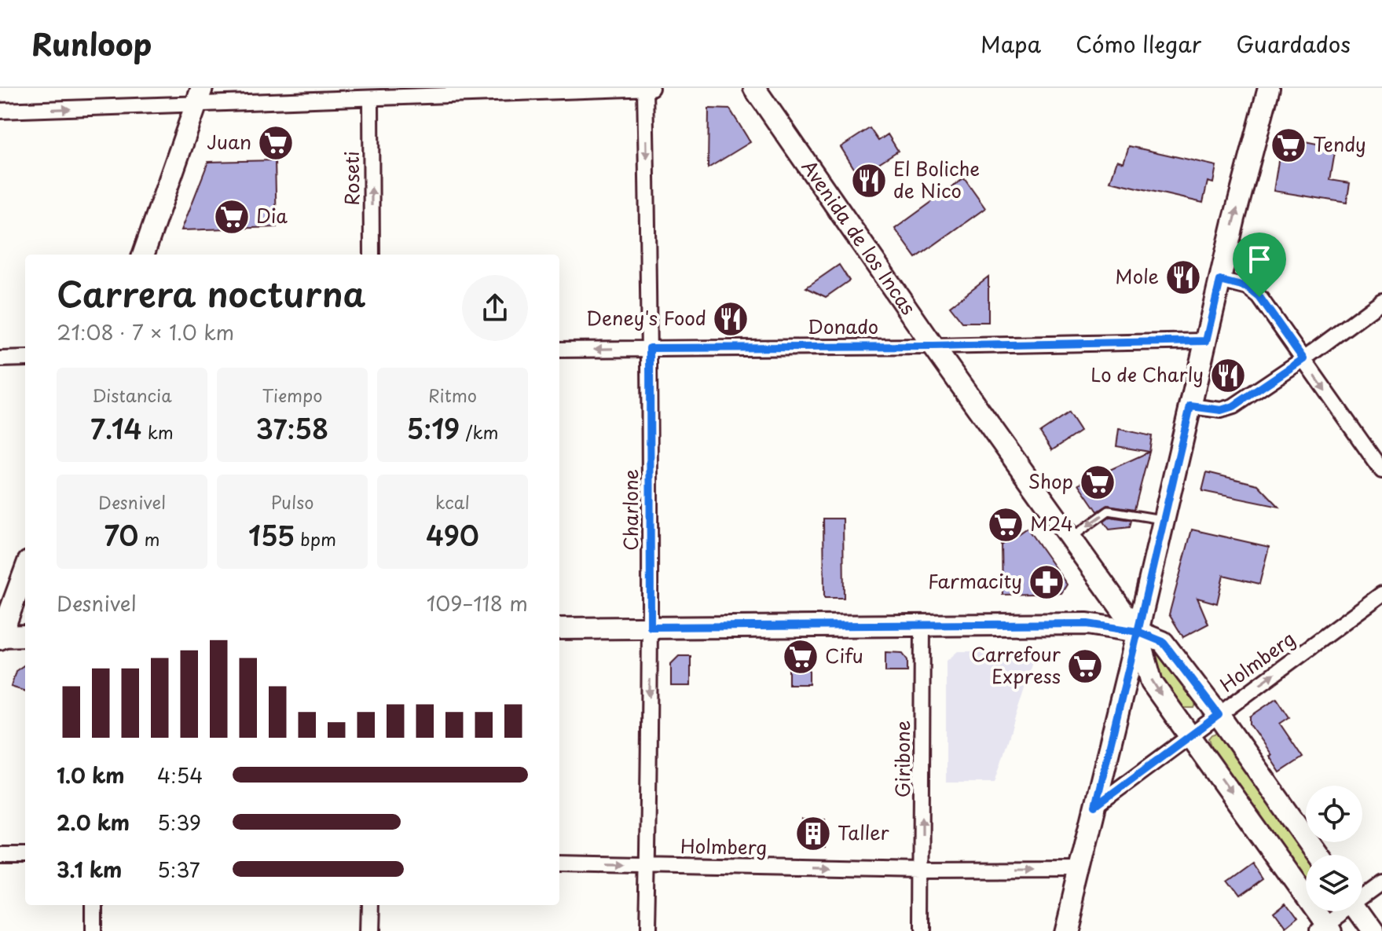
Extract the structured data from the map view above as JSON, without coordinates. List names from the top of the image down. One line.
{"streets":{"main road":["Avenida de los Incas"],"street":["Roseti","Donado","Charlone","Holmberg","Giribone"]},"crossings":[["Avenida de los Incas","Donado"],["Avenida de los Incas","Holmberg"],["Donado","Charlone"],["Charlone","Holmberg"],["Holmberg","Giribone"]],"one_way":["Roseti","Charlone","Holmberg","Giribone"],"places":{"supermarket":["Juan","Tendy","Dia","Shop","M24","Cifu","Carrefour Express"],"restaurant":["El Boliche de Nico","Mole","Deney's Food","Lo de Charly"],"pharmacy":["Farmacity"],"building":["Taller"]},"page":{"header":"Runloop","nav":["Mapa","Cómo llegar","Guardados"],"heading":["Carrera nocturna","21:08 · 7 × 1.0 km"],"stats":[["Distancia","7.14 km"],["Tiempo","37:58"],["Ritmo","5:19 /km"],["Desnivel","70 m"],["Pulso","155 bpm"],["kcal","490"]],"chart":["Desnivel","109–118 m"],"list":[{"name":"1.0 km","note":"4:54"},{"name":"2.0 km","note":"5:39"},{"name":"3.1 km","note":"5:37"}]}}
